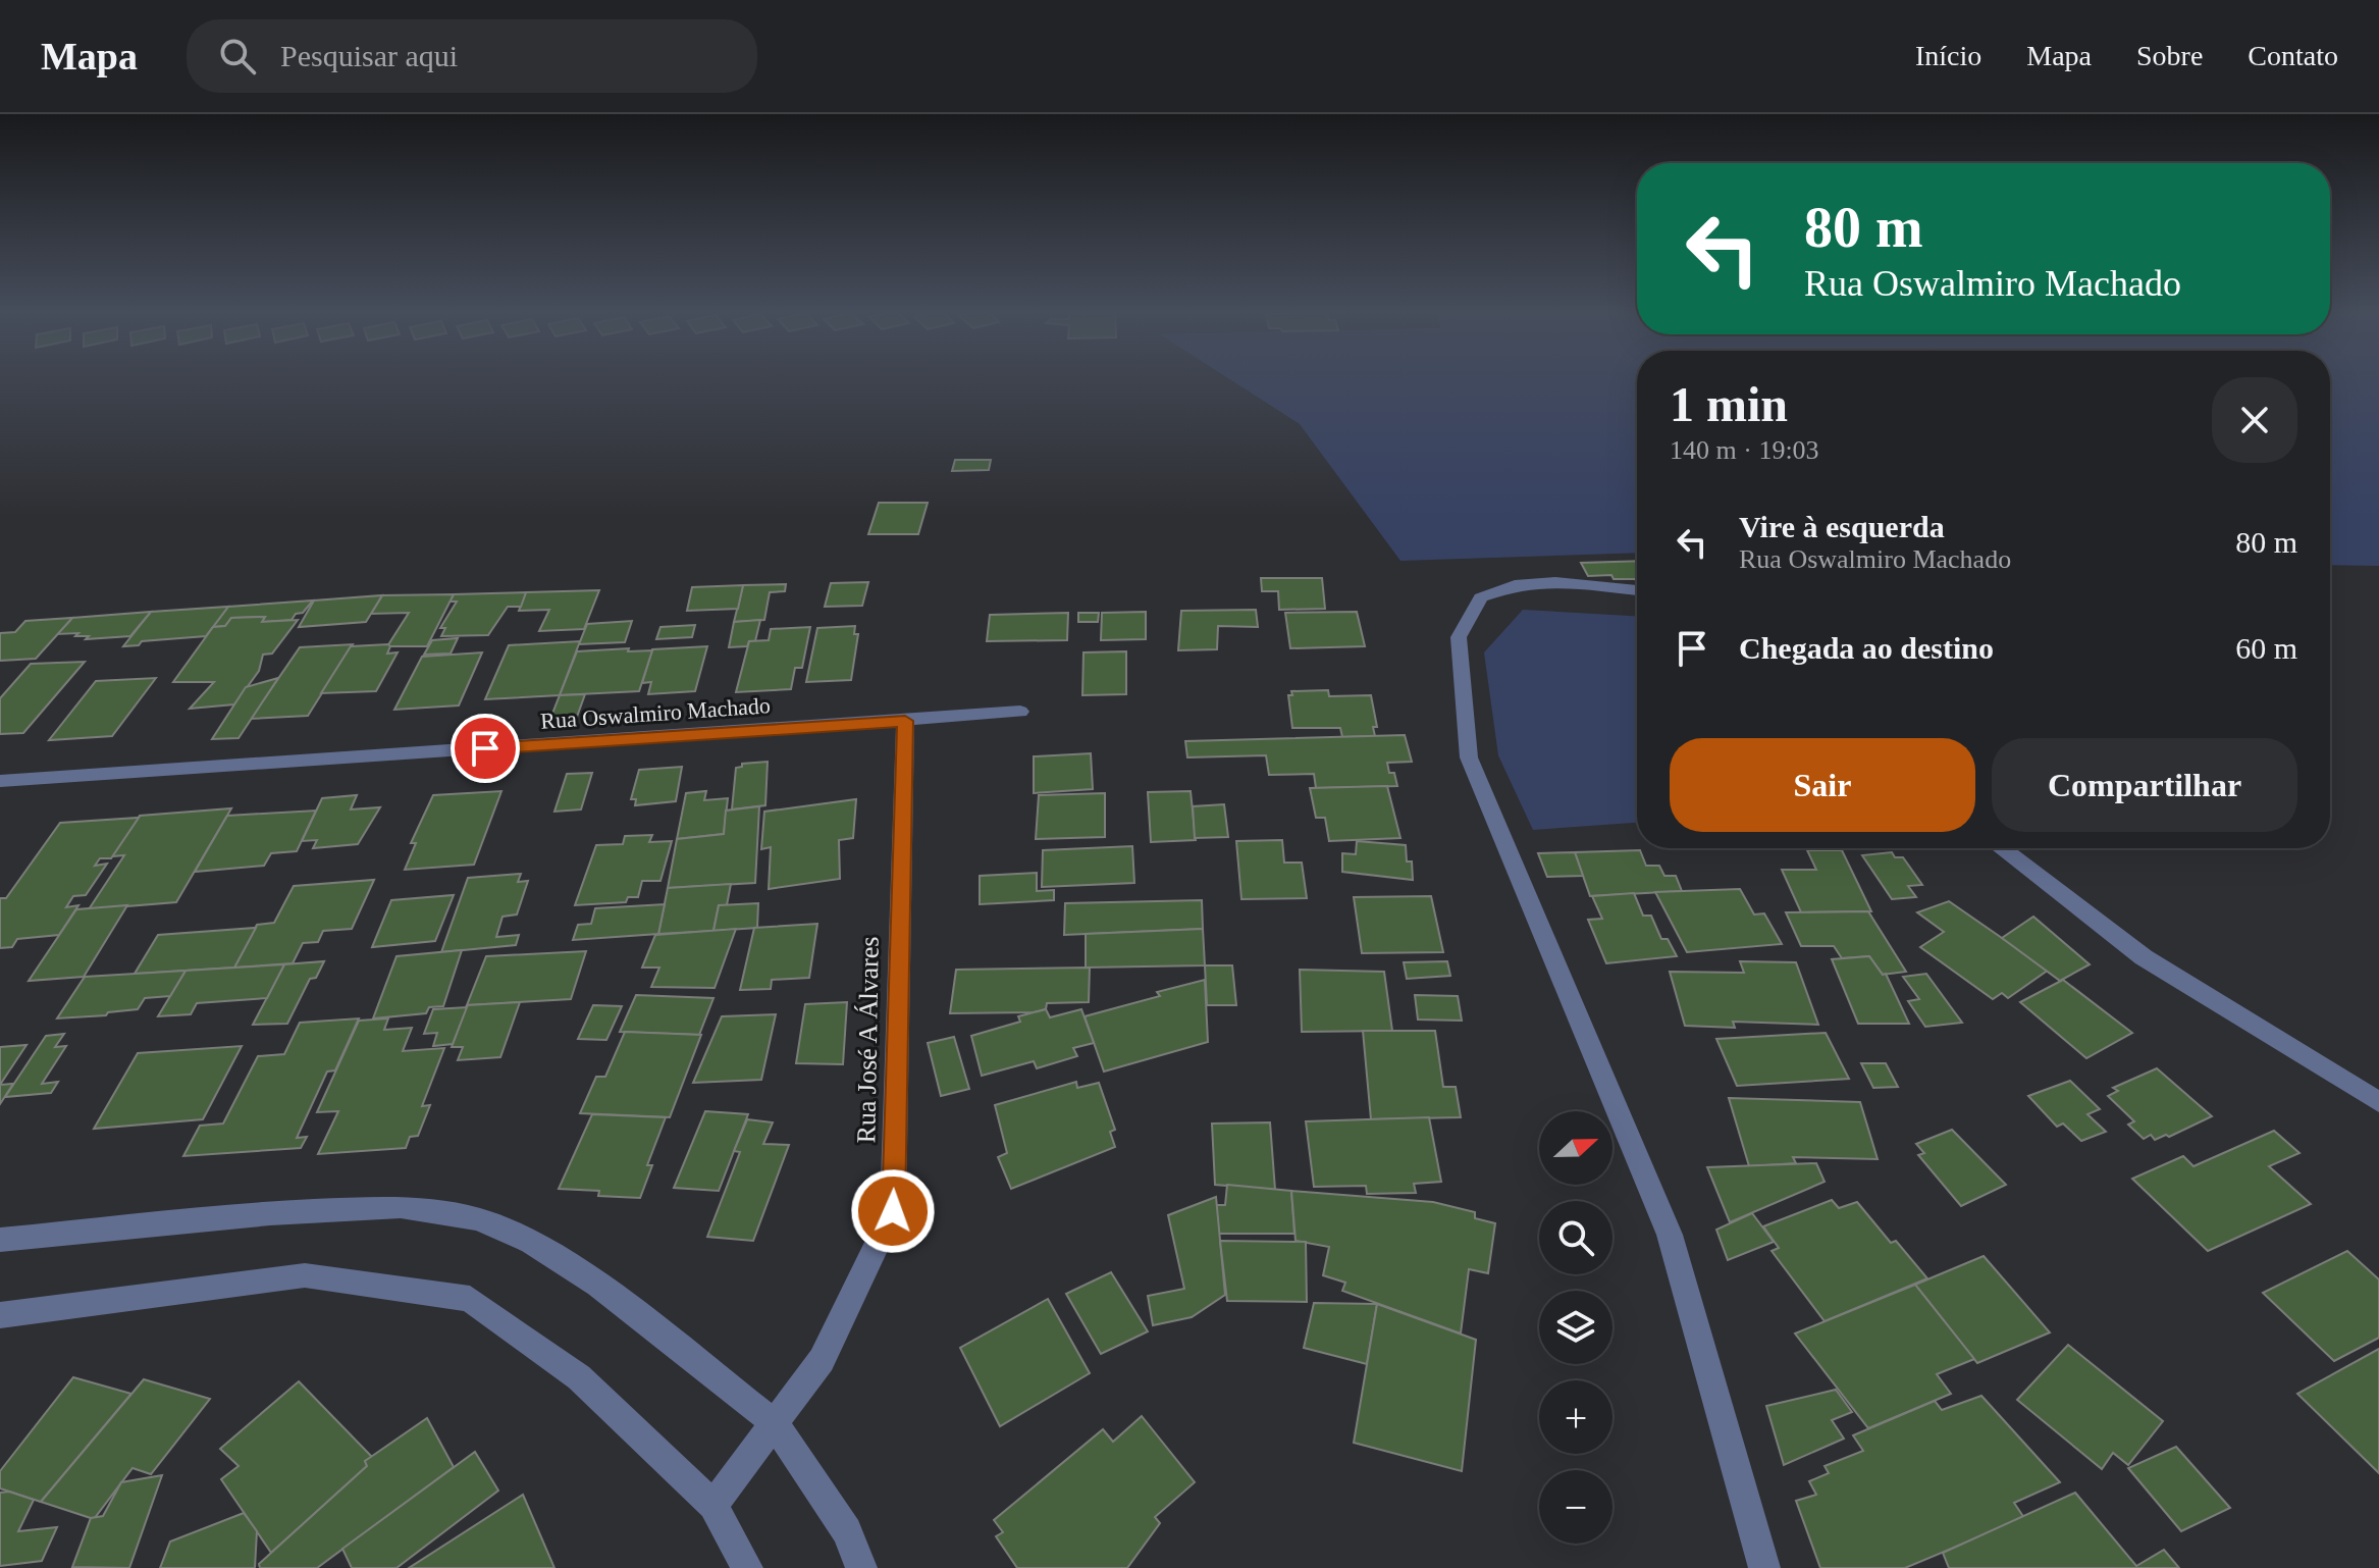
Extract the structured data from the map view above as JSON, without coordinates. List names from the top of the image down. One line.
{"streets":{"street":["Rua Oswalmiro Machado","Rua José A Álvares"]},"crossings":[["Rua Oswalmiro Machado","Rua José A Álvares"]],"north":"right","page":{"header":"Mapa","search":"Pesquisar aqui","nav":["Início","Mapa","Sobre","Contato"],"turn":["80 m","Rua Oswalmiro Machado"],"heading":["1 min","140 m · 19:03"],"list":[{"name":"Vire à esquerda","note":"Rua Oswalmiro Machado","value":"80 m"},{"name":"Chegada ao destino","value":"60 m"}],"buttons":["Sair","Compartilhar"],"map_buttons":["+","−"]}}
